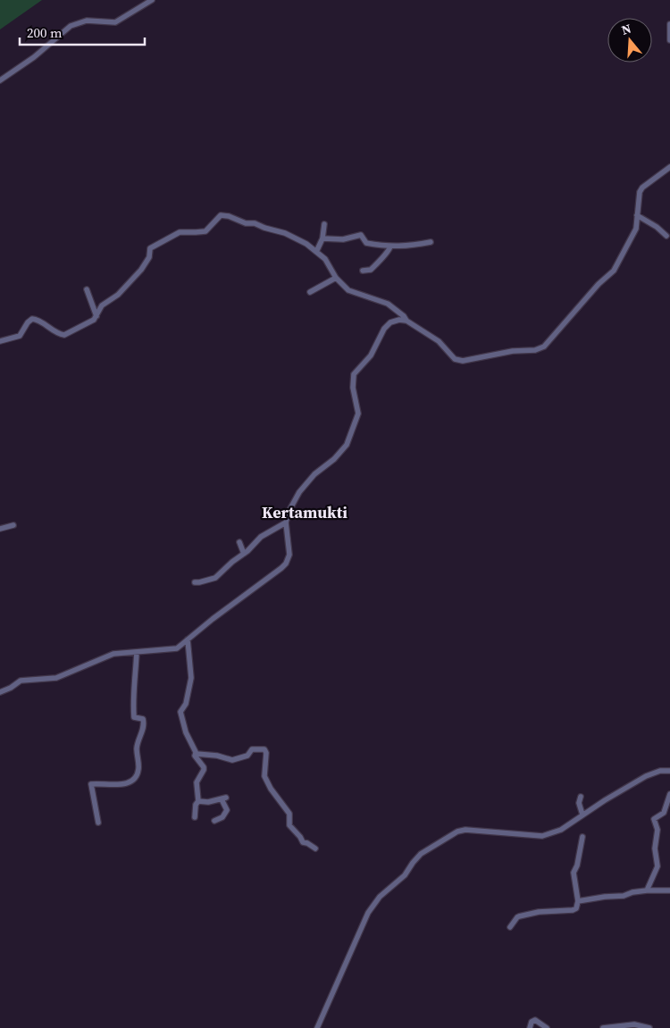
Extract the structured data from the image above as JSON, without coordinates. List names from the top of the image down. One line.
{"districts":["Kertamukti"],"scale_bar":"200 m","north":"top"}
